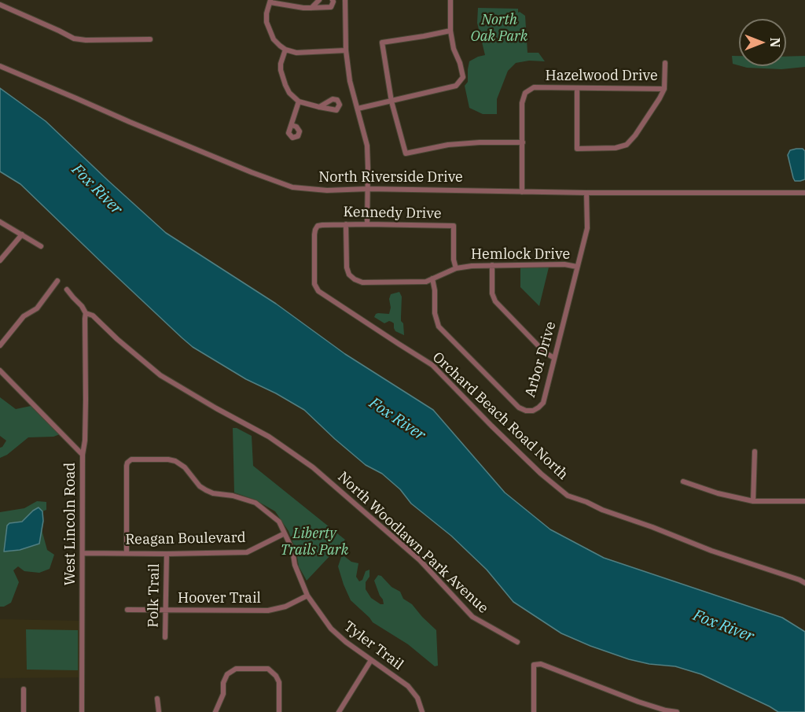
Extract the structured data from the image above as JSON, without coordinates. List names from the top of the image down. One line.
{"streets":{"street":["Hazelwood Drive","North Riverside Drive","Kennedy Drive","Hemlock Drive","Arbor Drive","Orchard Beach Road North","West Lincoln Road","Reagan Boulevard","North Woodlawn Park Avenue","Polk Trail","Hoover Trail","Tyler Trail"]},"crossings":[["Hazelwood Drive","North Riverside Drive"],["North Riverside Drive","Arbor Drive"],["Kennedy Drive","Hemlock Drive"],["Kennedy Drive","Orchard Beach Road North"],["Hemlock Drive","Arbor Drive"],["West Lincoln Road","Reagan Boulevard"],["Reagan Boulevard","Polk Trail"],["Reagan Boulevard","Tyler Trail"],["Polk Trail","Hoover Trail"],["Hoover Trail","Tyler Trail"]],"water":["Fox River"],"parks":["North Oak Park","Liberty Trails Park"],"north":"right"}
